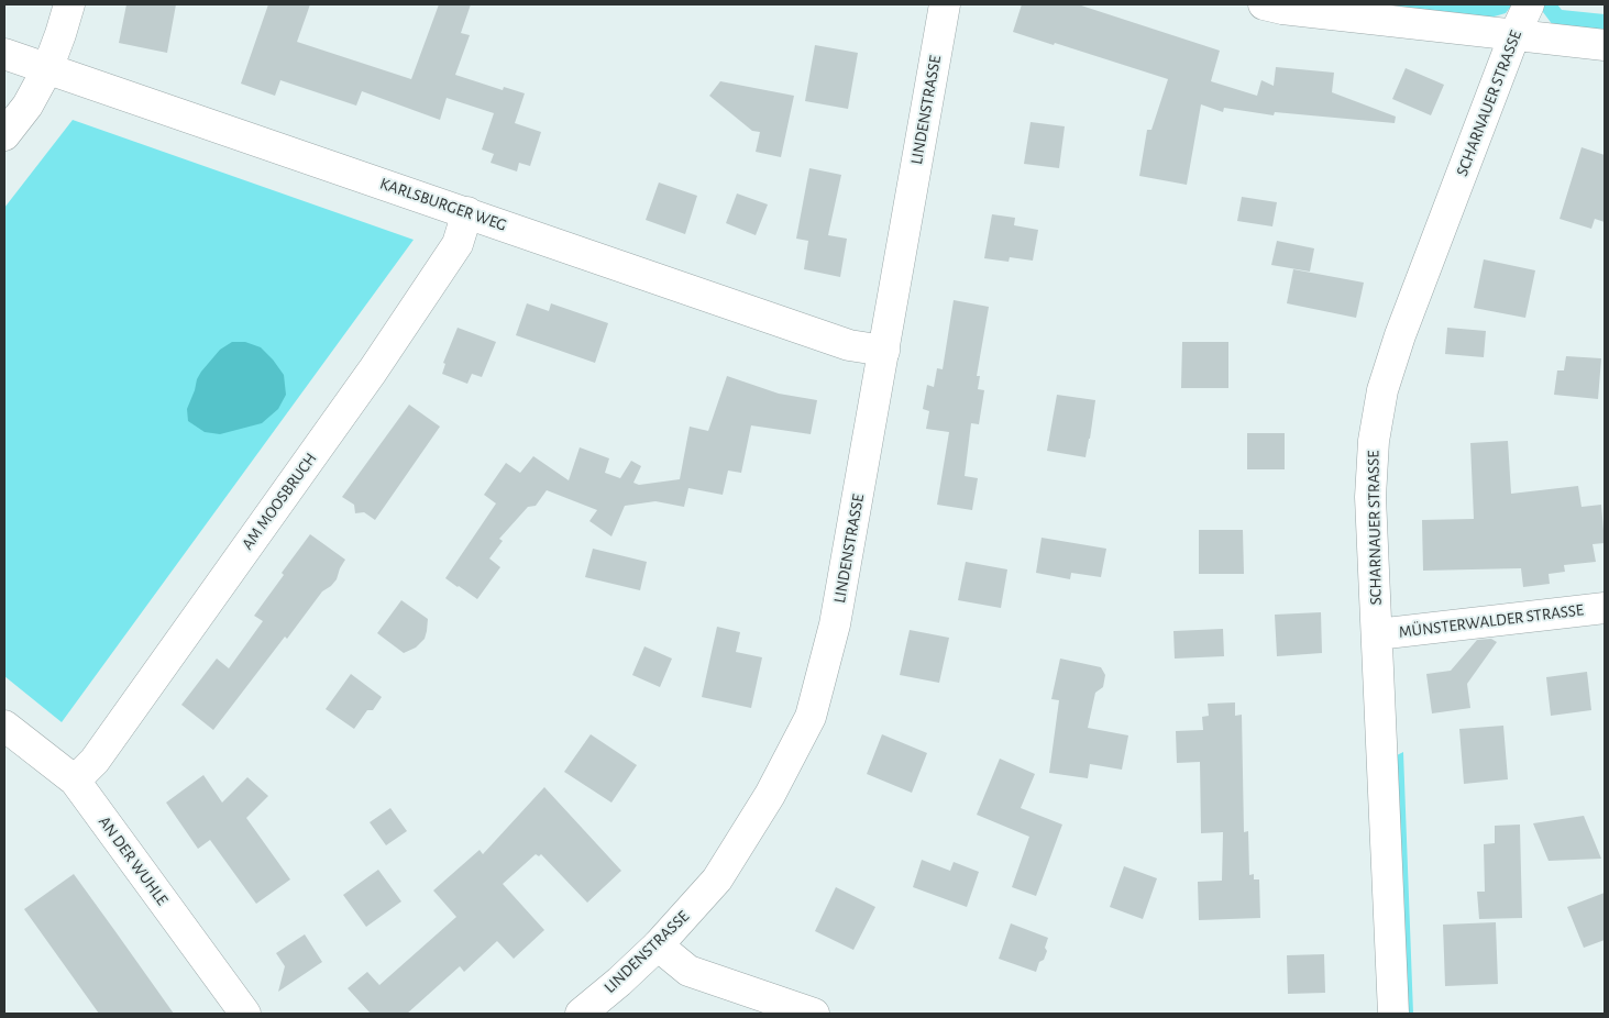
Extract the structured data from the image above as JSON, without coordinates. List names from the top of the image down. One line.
{"streets":{"street":["SCHARNAUER STRASSE","LINDENSTRASSE","KARLSBURGER WEG","AM MOOSBRUCH","MÜNSTERWALDER STRASSE","AN DER WUHLE"]},"crossings":[["SCHARNAUER STRASSE","MÜNSTERWALDER STRASSE"],["LINDENSTRASSE","KARLSBURGER WEG"],["KARLSBURGER WEG","AM MOOSBRUCH"],["AM MOOSBRUCH","AN DER WUHLE"]]}
